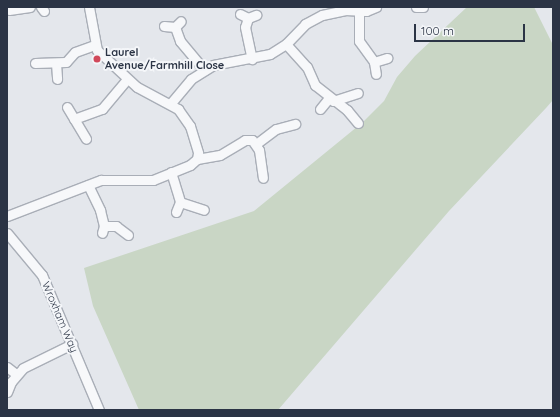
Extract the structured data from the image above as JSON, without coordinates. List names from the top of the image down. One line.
{"streets":{"street":["Wroxham Way"]},"places":["Laurel Avenue/Farmhill Close"],"scale_bar":"100 m"}
